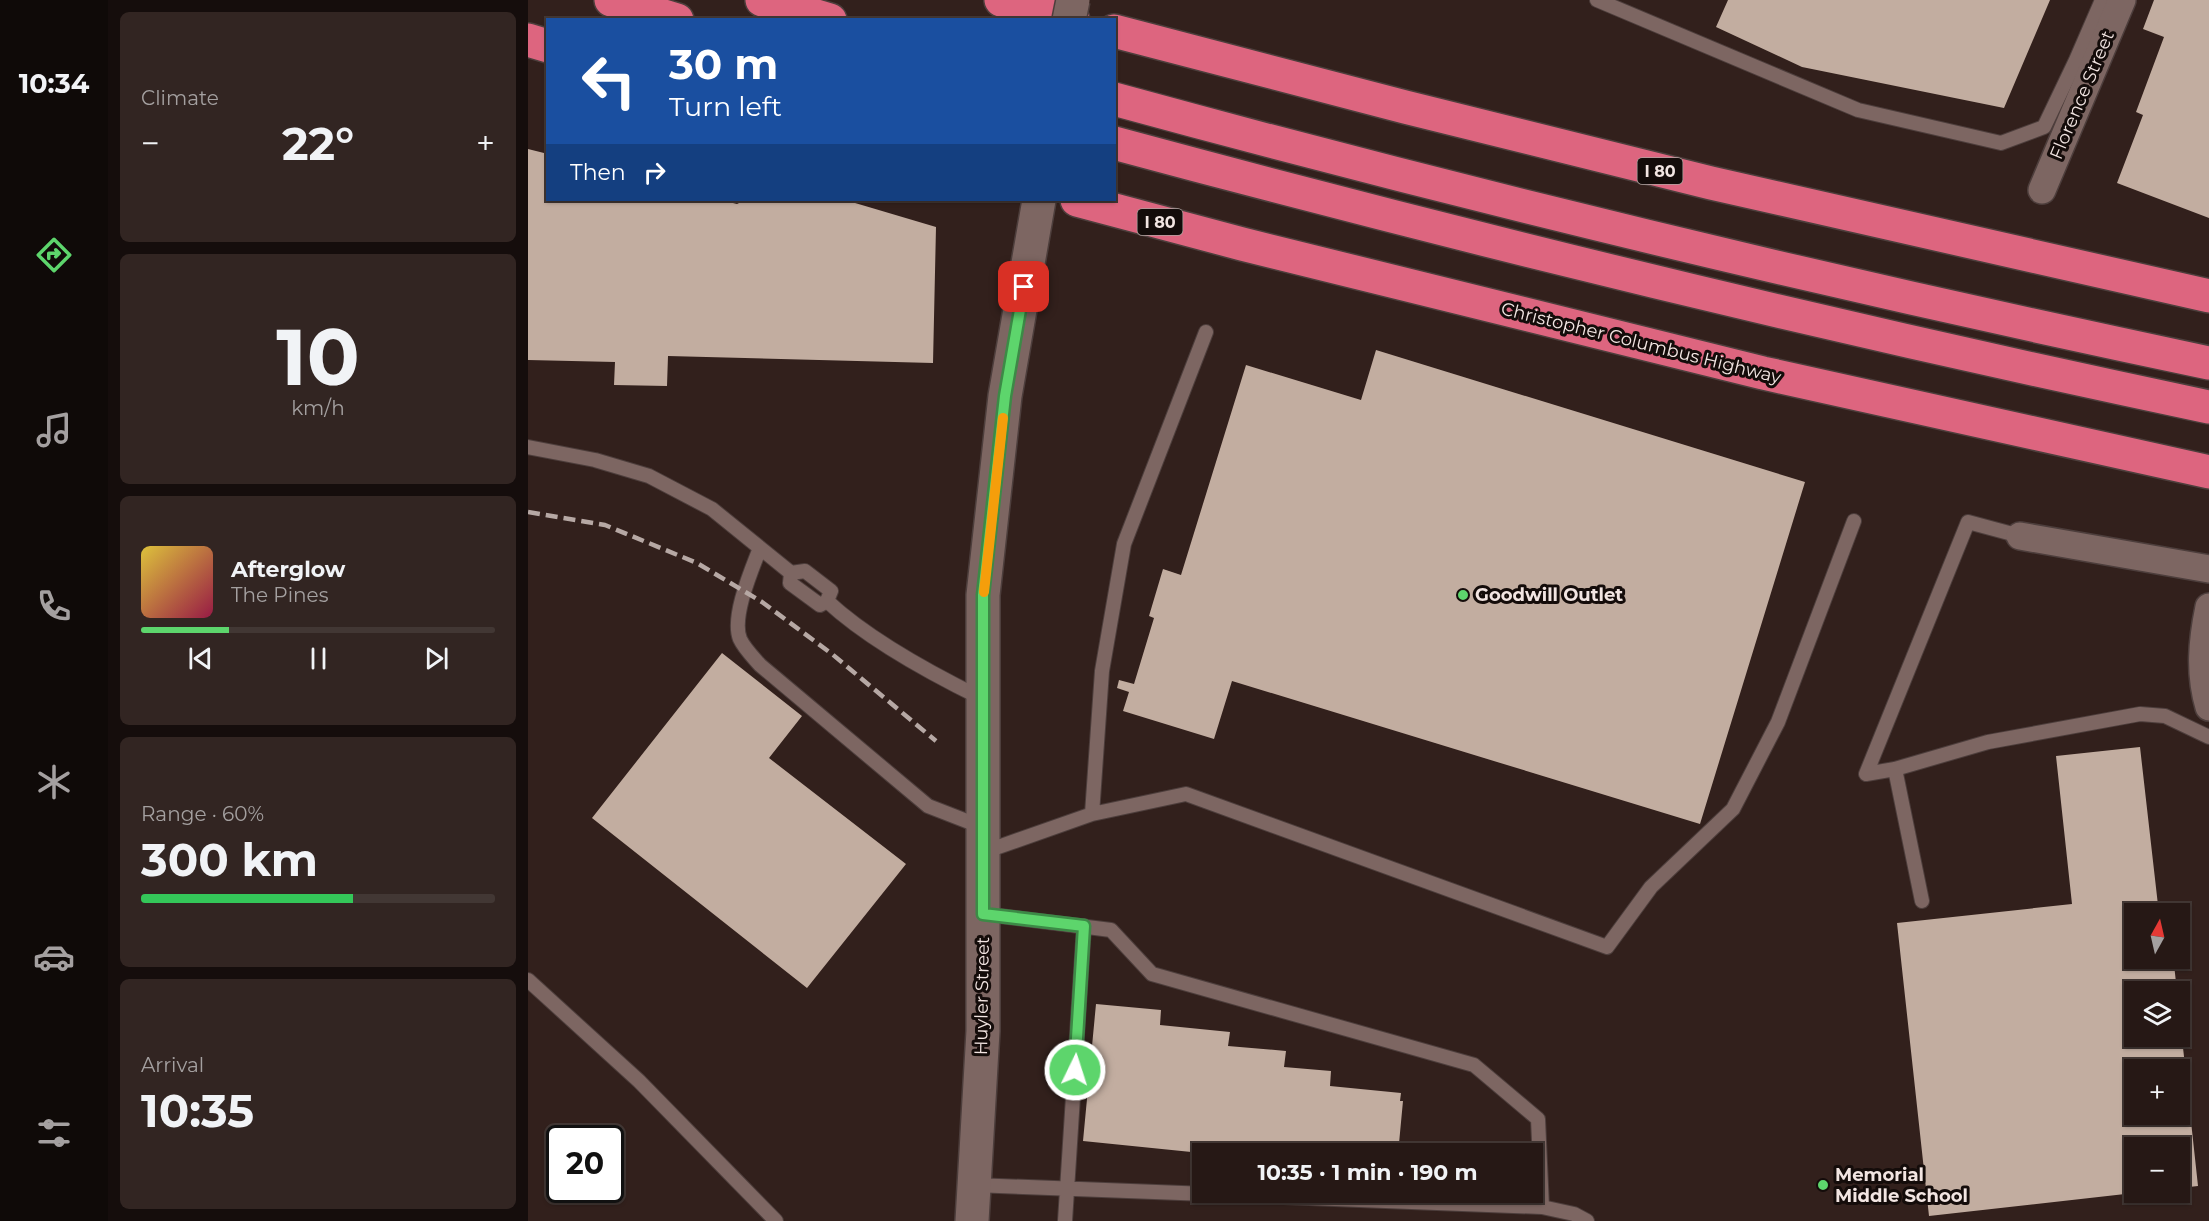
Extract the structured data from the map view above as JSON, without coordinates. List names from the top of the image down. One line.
{"streets":{"highway":["I 80","Christopher Columbus Highway"],"street":["Florence Street","Huyler Street"]},"places":["Goodwill Outlet","Memorial Middle School"],"north":"top","page":{"tabs":"10:34","tile":["Climate",["10","km/h"],["Range · 60%","300 km"],["Arrival","10:35"]],"turn":["30 m","Turn left"],"heat":["−","22°","+"],"then":"Then","song":["Afterglow","The Pines"],"map_buttons":["+","−"],"limit":"20","trip":"10:35 · 1 min · 190 m"}}
